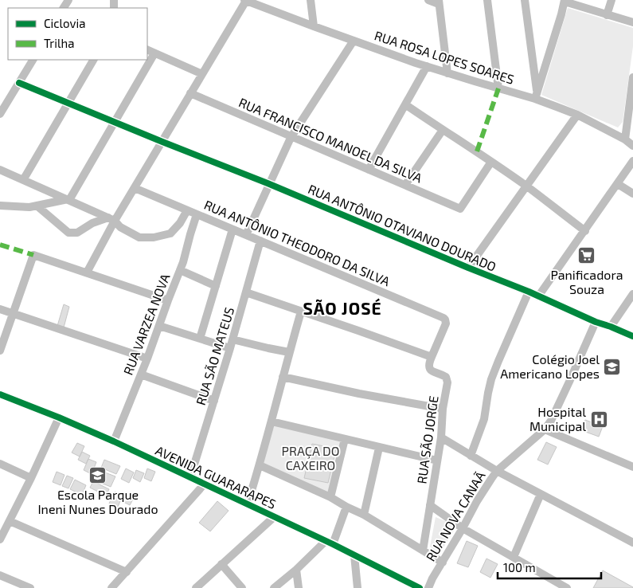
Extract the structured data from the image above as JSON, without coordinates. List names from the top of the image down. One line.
{"streets":{"street":["RUA ROSA LOPES SOARES","RUA FRANCISCO MANOEL DA SILVA","RUA ANTÔNIO OTAVIANO DOURADO","RUA ANTÔNIO THEODORO DA SILVA","RUA VARZEA NOVA","RUA SÃO MATEUS","RUA SÃO JORGE","AVENIDA GUARARAPES","RUA NOVA CANAÃ"]},"crossings":[["RUA ANTÔNIO OTAVIANO DOURADO","RUA NOVA CANAÃ"],["RUA ANTÔNIO THEODORO DA SILVA","RUA VARZEA NOVA"],["RUA ANTÔNIO THEODORO DA SILVA","RUA SÃO MATEUS"],["RUA ANTÔNIO THEODORO DA SILVA","RUA SÃO JORGE"],["RUA VARZEA NOVA","AVENIDA GUARARAPES"],["RUA SÃO MATEUS","AVENIDA GUARARAPES"]],"districts":["SÃO JOSÉ"],"parks":["PRAÇA DO CAXEIRO"],"places":{"supermarket":["Panificadora Souza"],"school or university":["Colégio Joel Americano Lopes","Escola Parque Ineni Nunes Dourado"],"hospital":["Hospital Municipal"]},"legend":["Ciclovia","Trilha"],"scale_bar":"100 m"}
